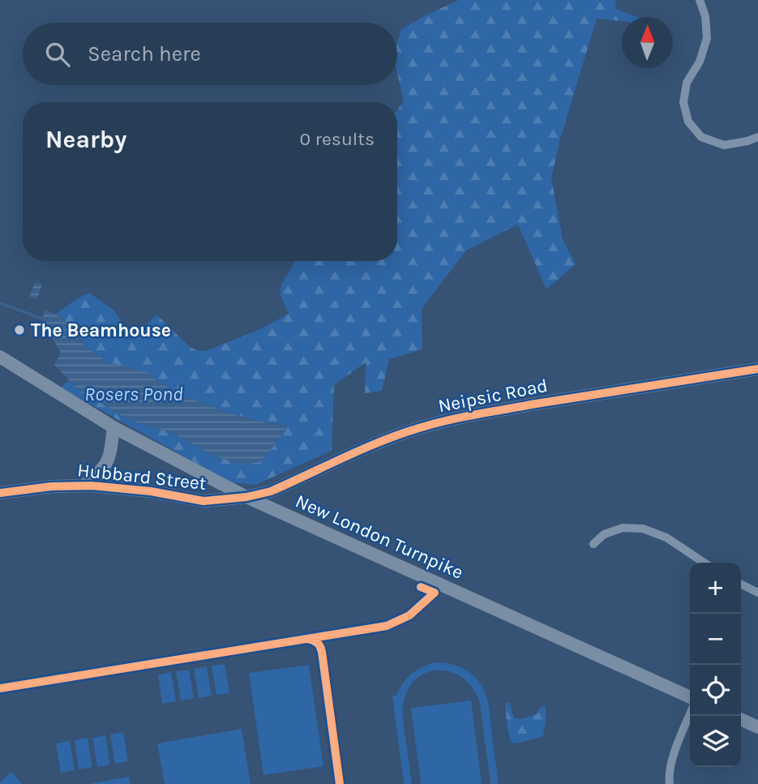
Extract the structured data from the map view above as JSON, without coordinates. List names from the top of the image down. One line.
{"streets":{"street":["Neipsic Road","Hubbard Street","New London Turnpike"]},"crossings":[["Neipsic Road","Hubbard Street"],["Neipsic Road","New London Turnpike"],["Hubbard Street","New London Turnpike"]],"water":["Rosers Pond"],"places":["The Beamhouse"],"north":"top","page":{"search":"Search here","heading":["Nearby","0 results"],"map_buttons":["+","−"]}}
